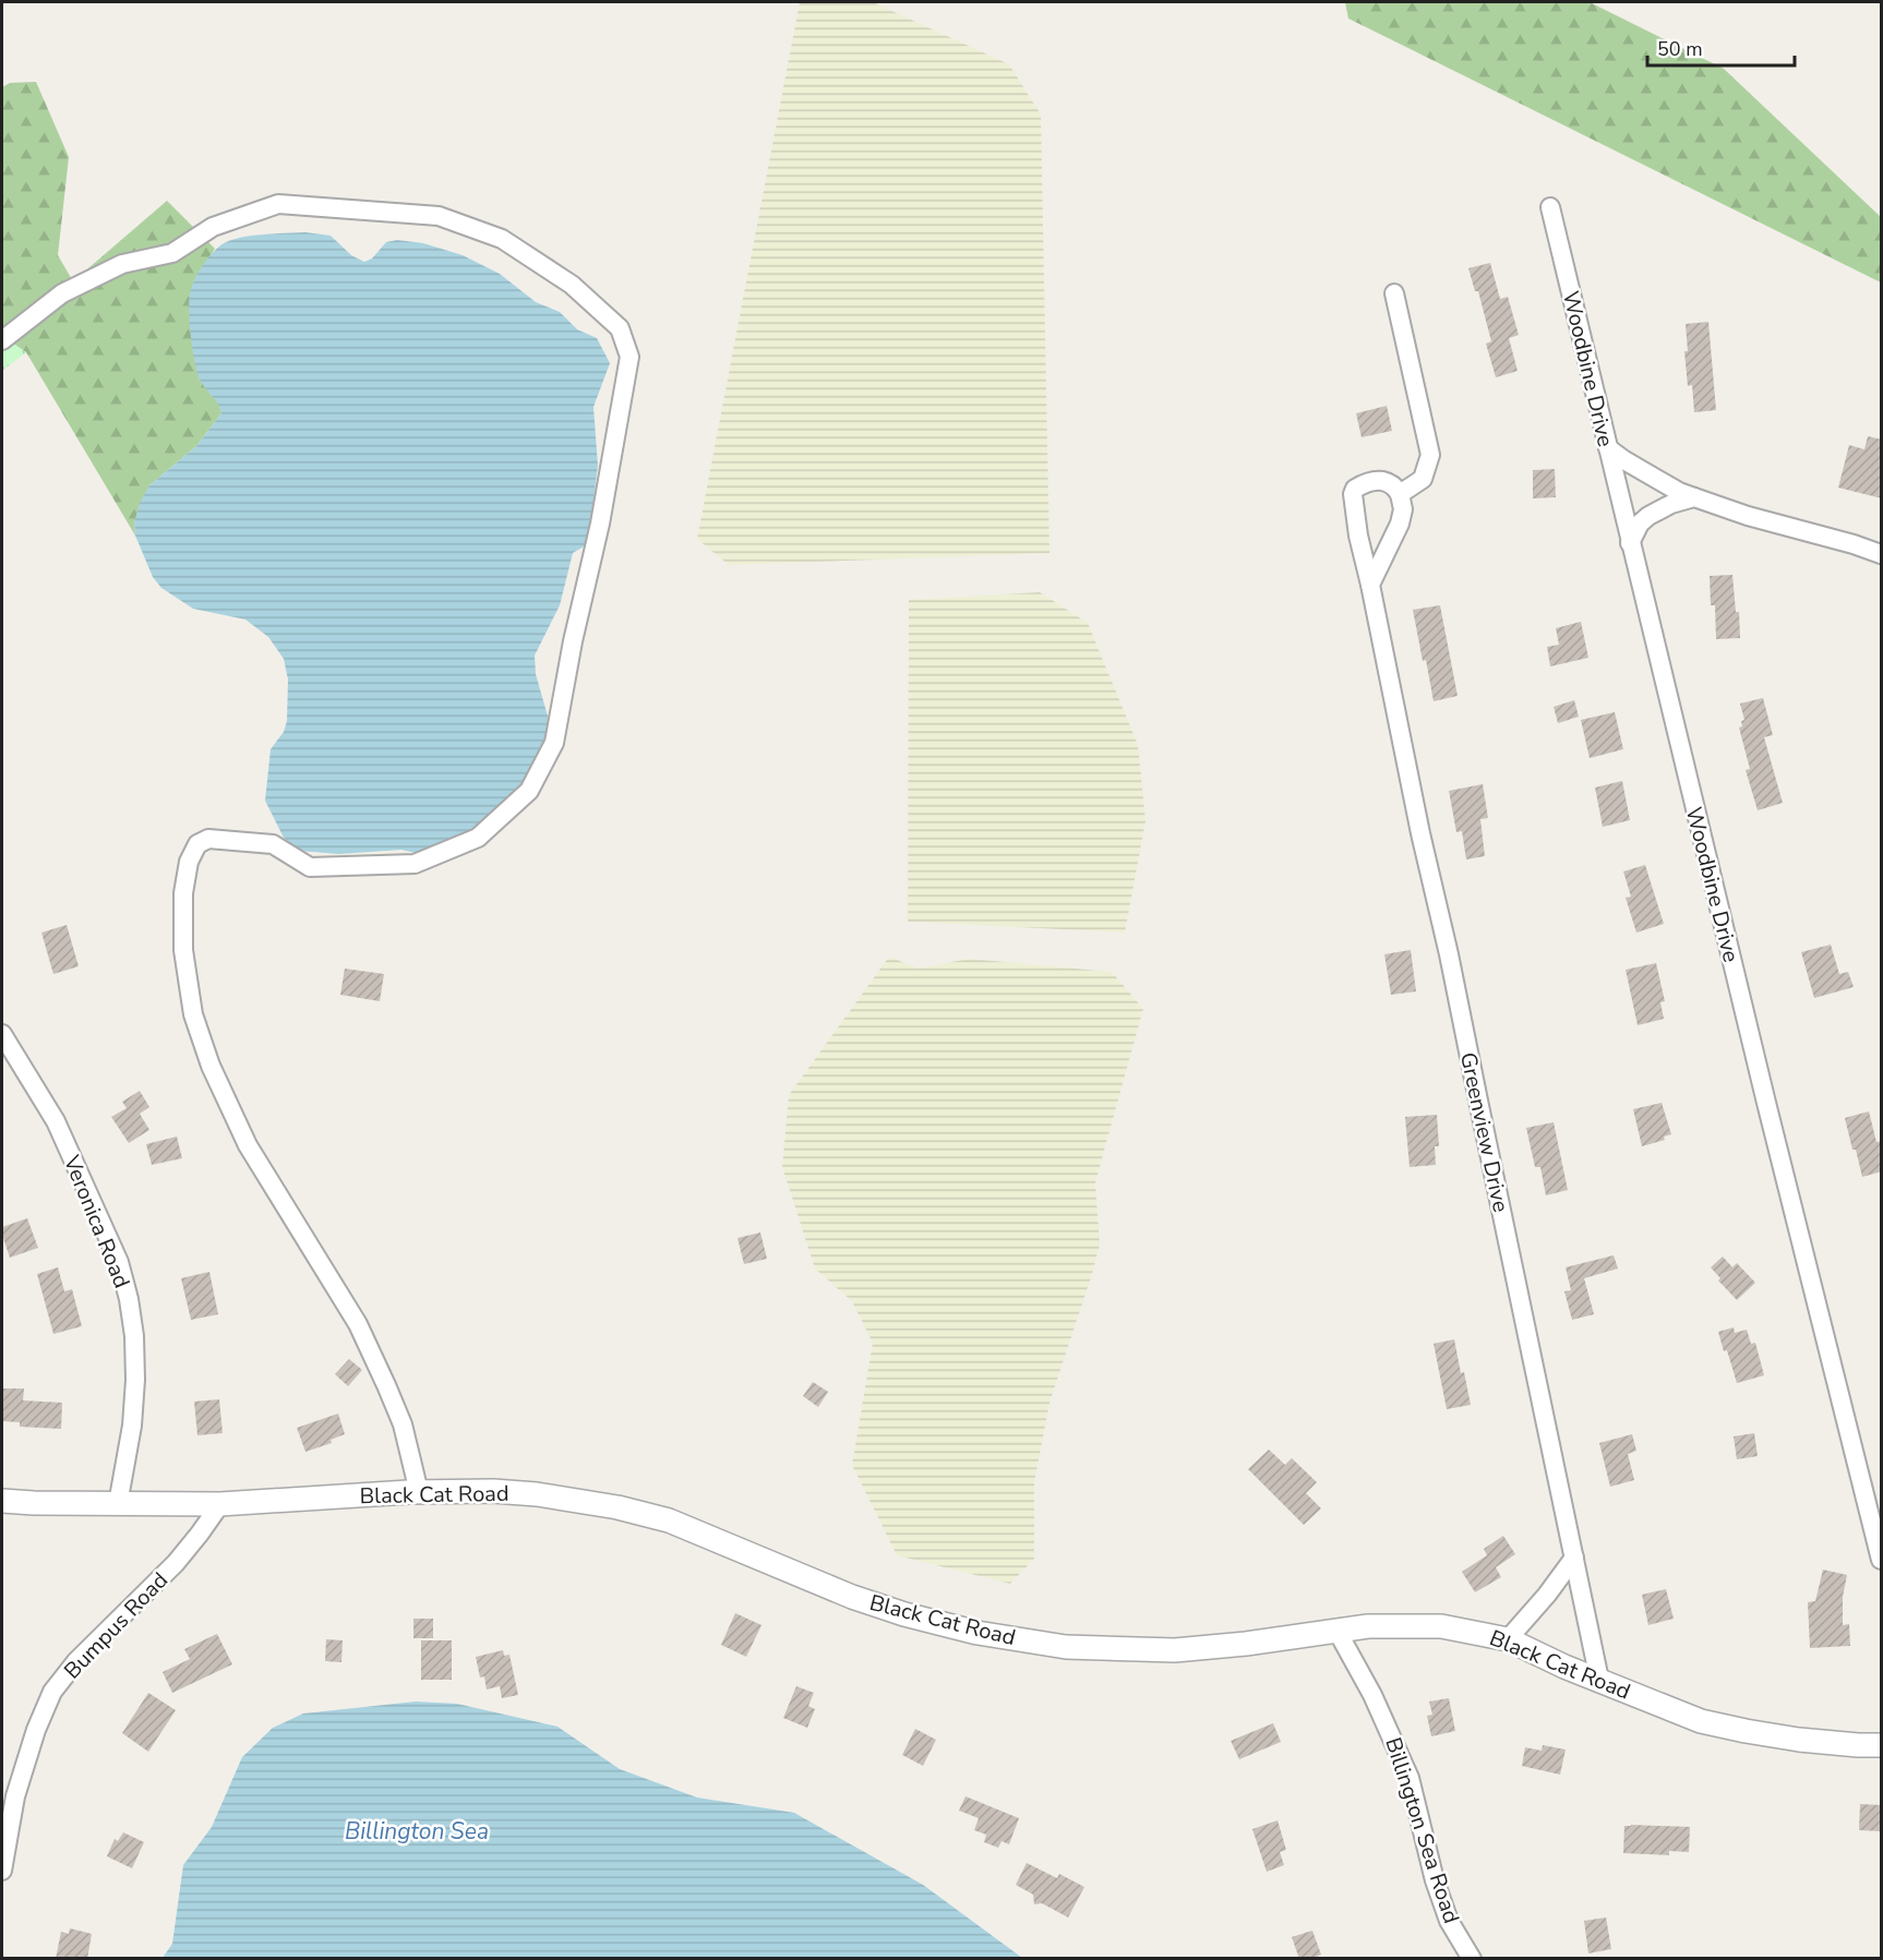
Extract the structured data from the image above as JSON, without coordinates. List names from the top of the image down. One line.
{"streets":{"street":["Woodbine Drive","Greenview Drive","Veronica Road","Black Cat Road","Bumpus Road","Billington Sea Road"]},"crossings":[["Greenview Drive","Black Cat Road"],["Veronica Road","Black Cat Road"],["Black Cat Road","Bumpus Road"],["Black Cat Road","Billington Sea Road"]],"water":["Billington Sea"],"scale_bar":"50 m"}
